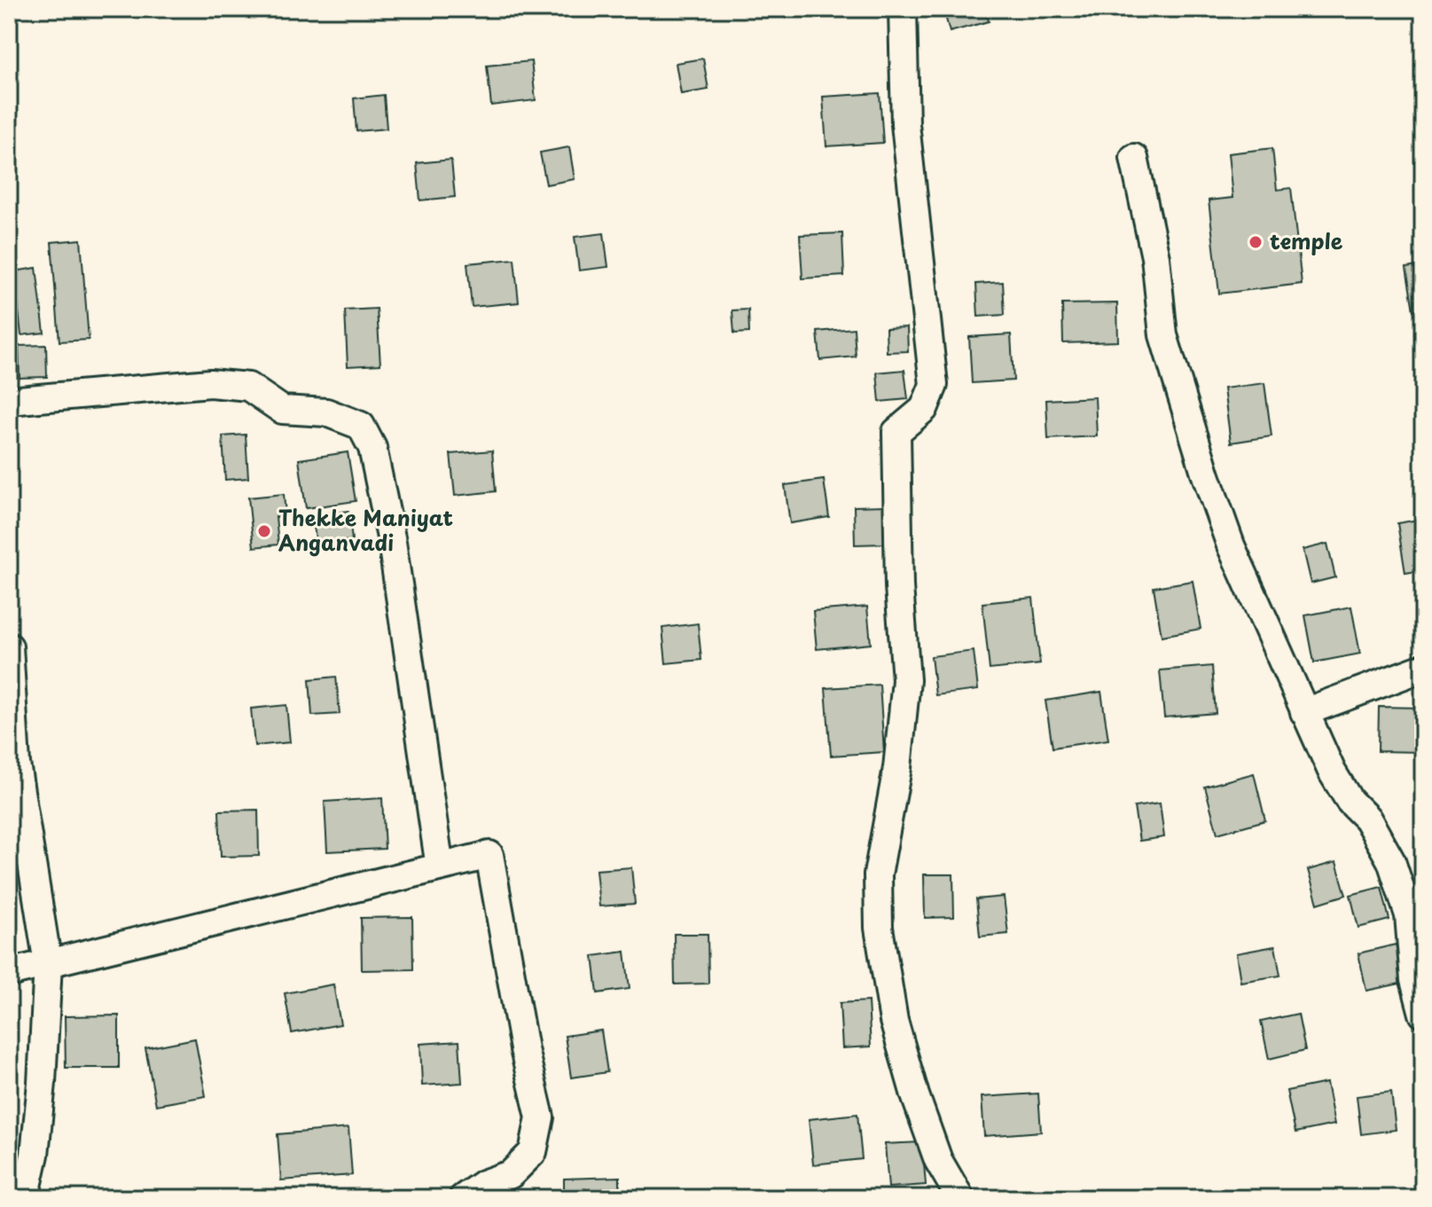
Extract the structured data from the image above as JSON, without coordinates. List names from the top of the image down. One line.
{"places":["temple","Thekke Maniyat Anganvadi"]}
